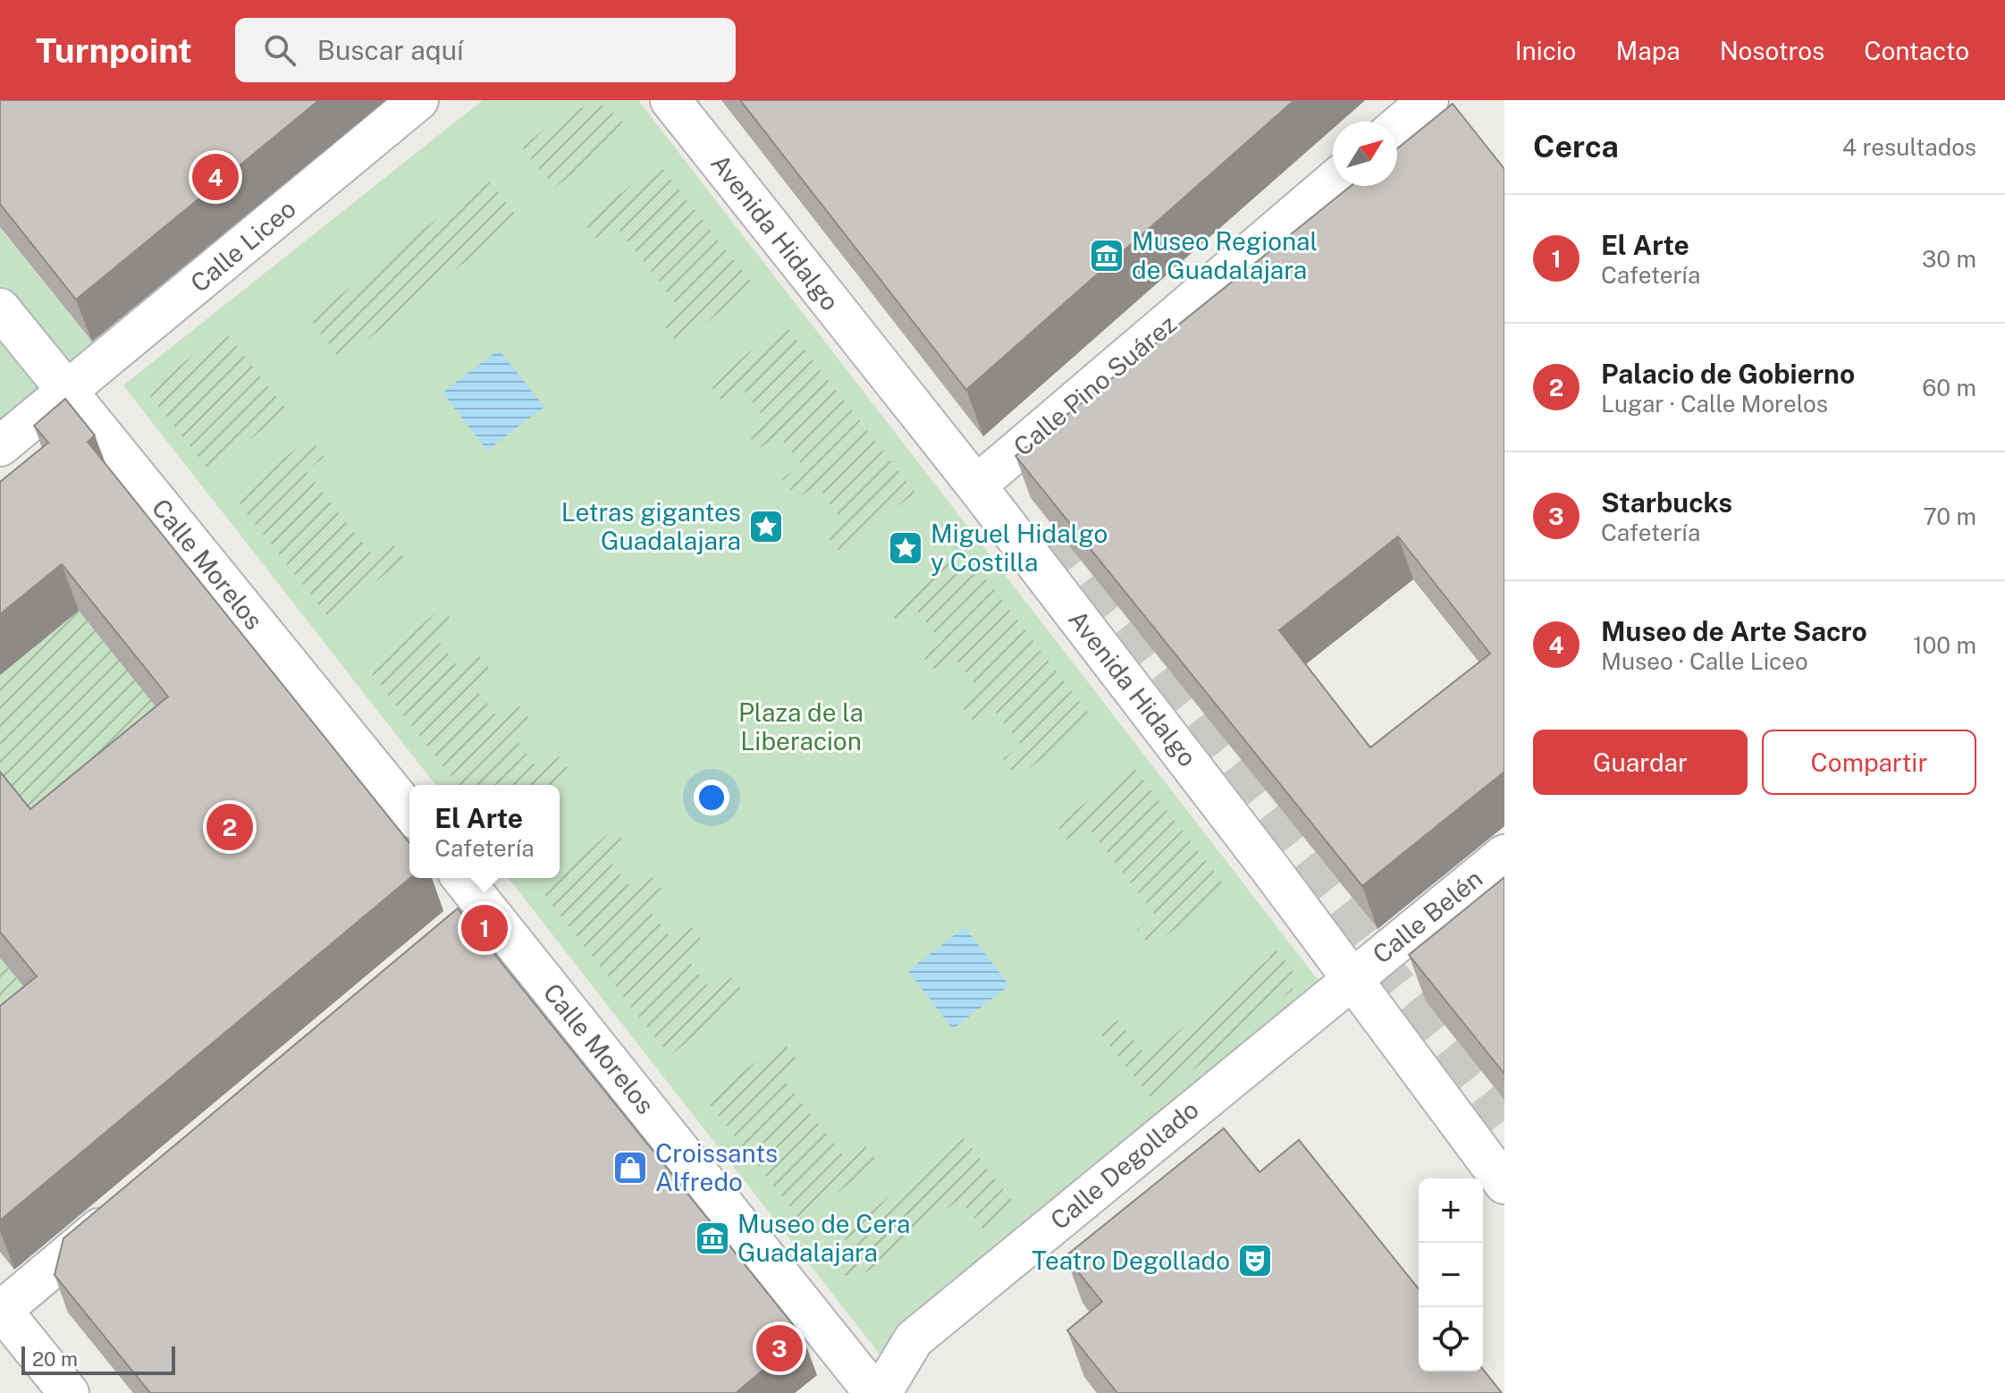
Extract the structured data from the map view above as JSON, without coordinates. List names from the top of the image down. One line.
{"streets":{"street":["Avenida Hidalgo","Calle Liceo","Calle Pino Suárez","Calle Morelos","Calle Belén","Calle Degollado"]},"crossings":[["Avenida Hidalgo","Calle Pino Suárez"],["Avenida Hidalgo","Calle Belén"],["Avenida Hidalgo","Calle Degollado"],["Calle Liceo","Calle Morelos"],["Calle Belén","Calle Degollado"]],"parks":["Plaza de la Liberacion"],"places":{"museum":["Museo Regional de Guadalajara","Museo de Cera Guadalajara"],"place":["Letras gigantes Guadalajara","Miguel Hidalgo y Costilla"],"shop":["Croissants Alfredo"],"theatre":["Teatro Degollado"]},"scale_bar":"20 m","north":"top right","page":{"header":"Turnpoint","search":"Buscar aquí","nav":["Inicio","Mapa","Nosotros","Contacto"],"heading":["Cerca","4 resultados"],"pins":["4","2","1","3"],"list":[{"mark":"1","name":"El Arte","note":"Cafetería","value":"30 m"},{"mark":"2","name":"Palacio de Gobierno","note":"Lugar · Calle Morelos","value":"60 m"},{"mark":"3","name":"Starbucks","note":"Cafetería","value":"70 m"},{"mark":"4","name":"Museo de Arte Sacro","note":"Museo · Calle Liceo","value":"100 m"}],"buttons":["Guardar","Compartir"],"popup":["El Arte","Cafetería"],"map_buttons":["+","−"],"scale":"20 m"}}
